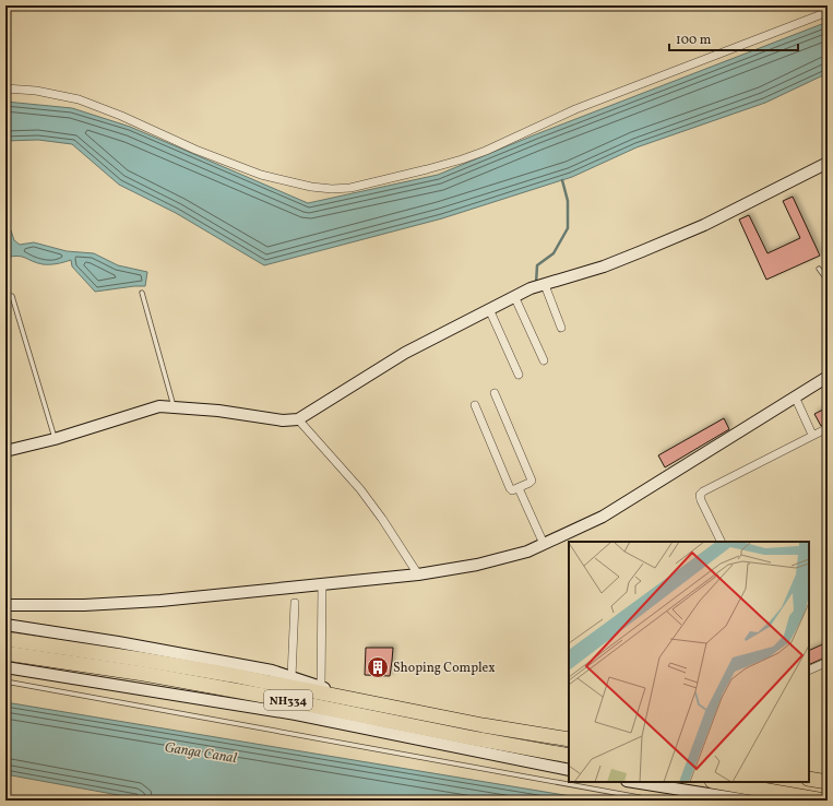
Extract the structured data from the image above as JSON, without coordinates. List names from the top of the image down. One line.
{"streets":{"highway":["NH334"]},"water":["Ganga Canal"],"places":{"building":["Shoping Complex"]},"scale_bar":"100 m"}
